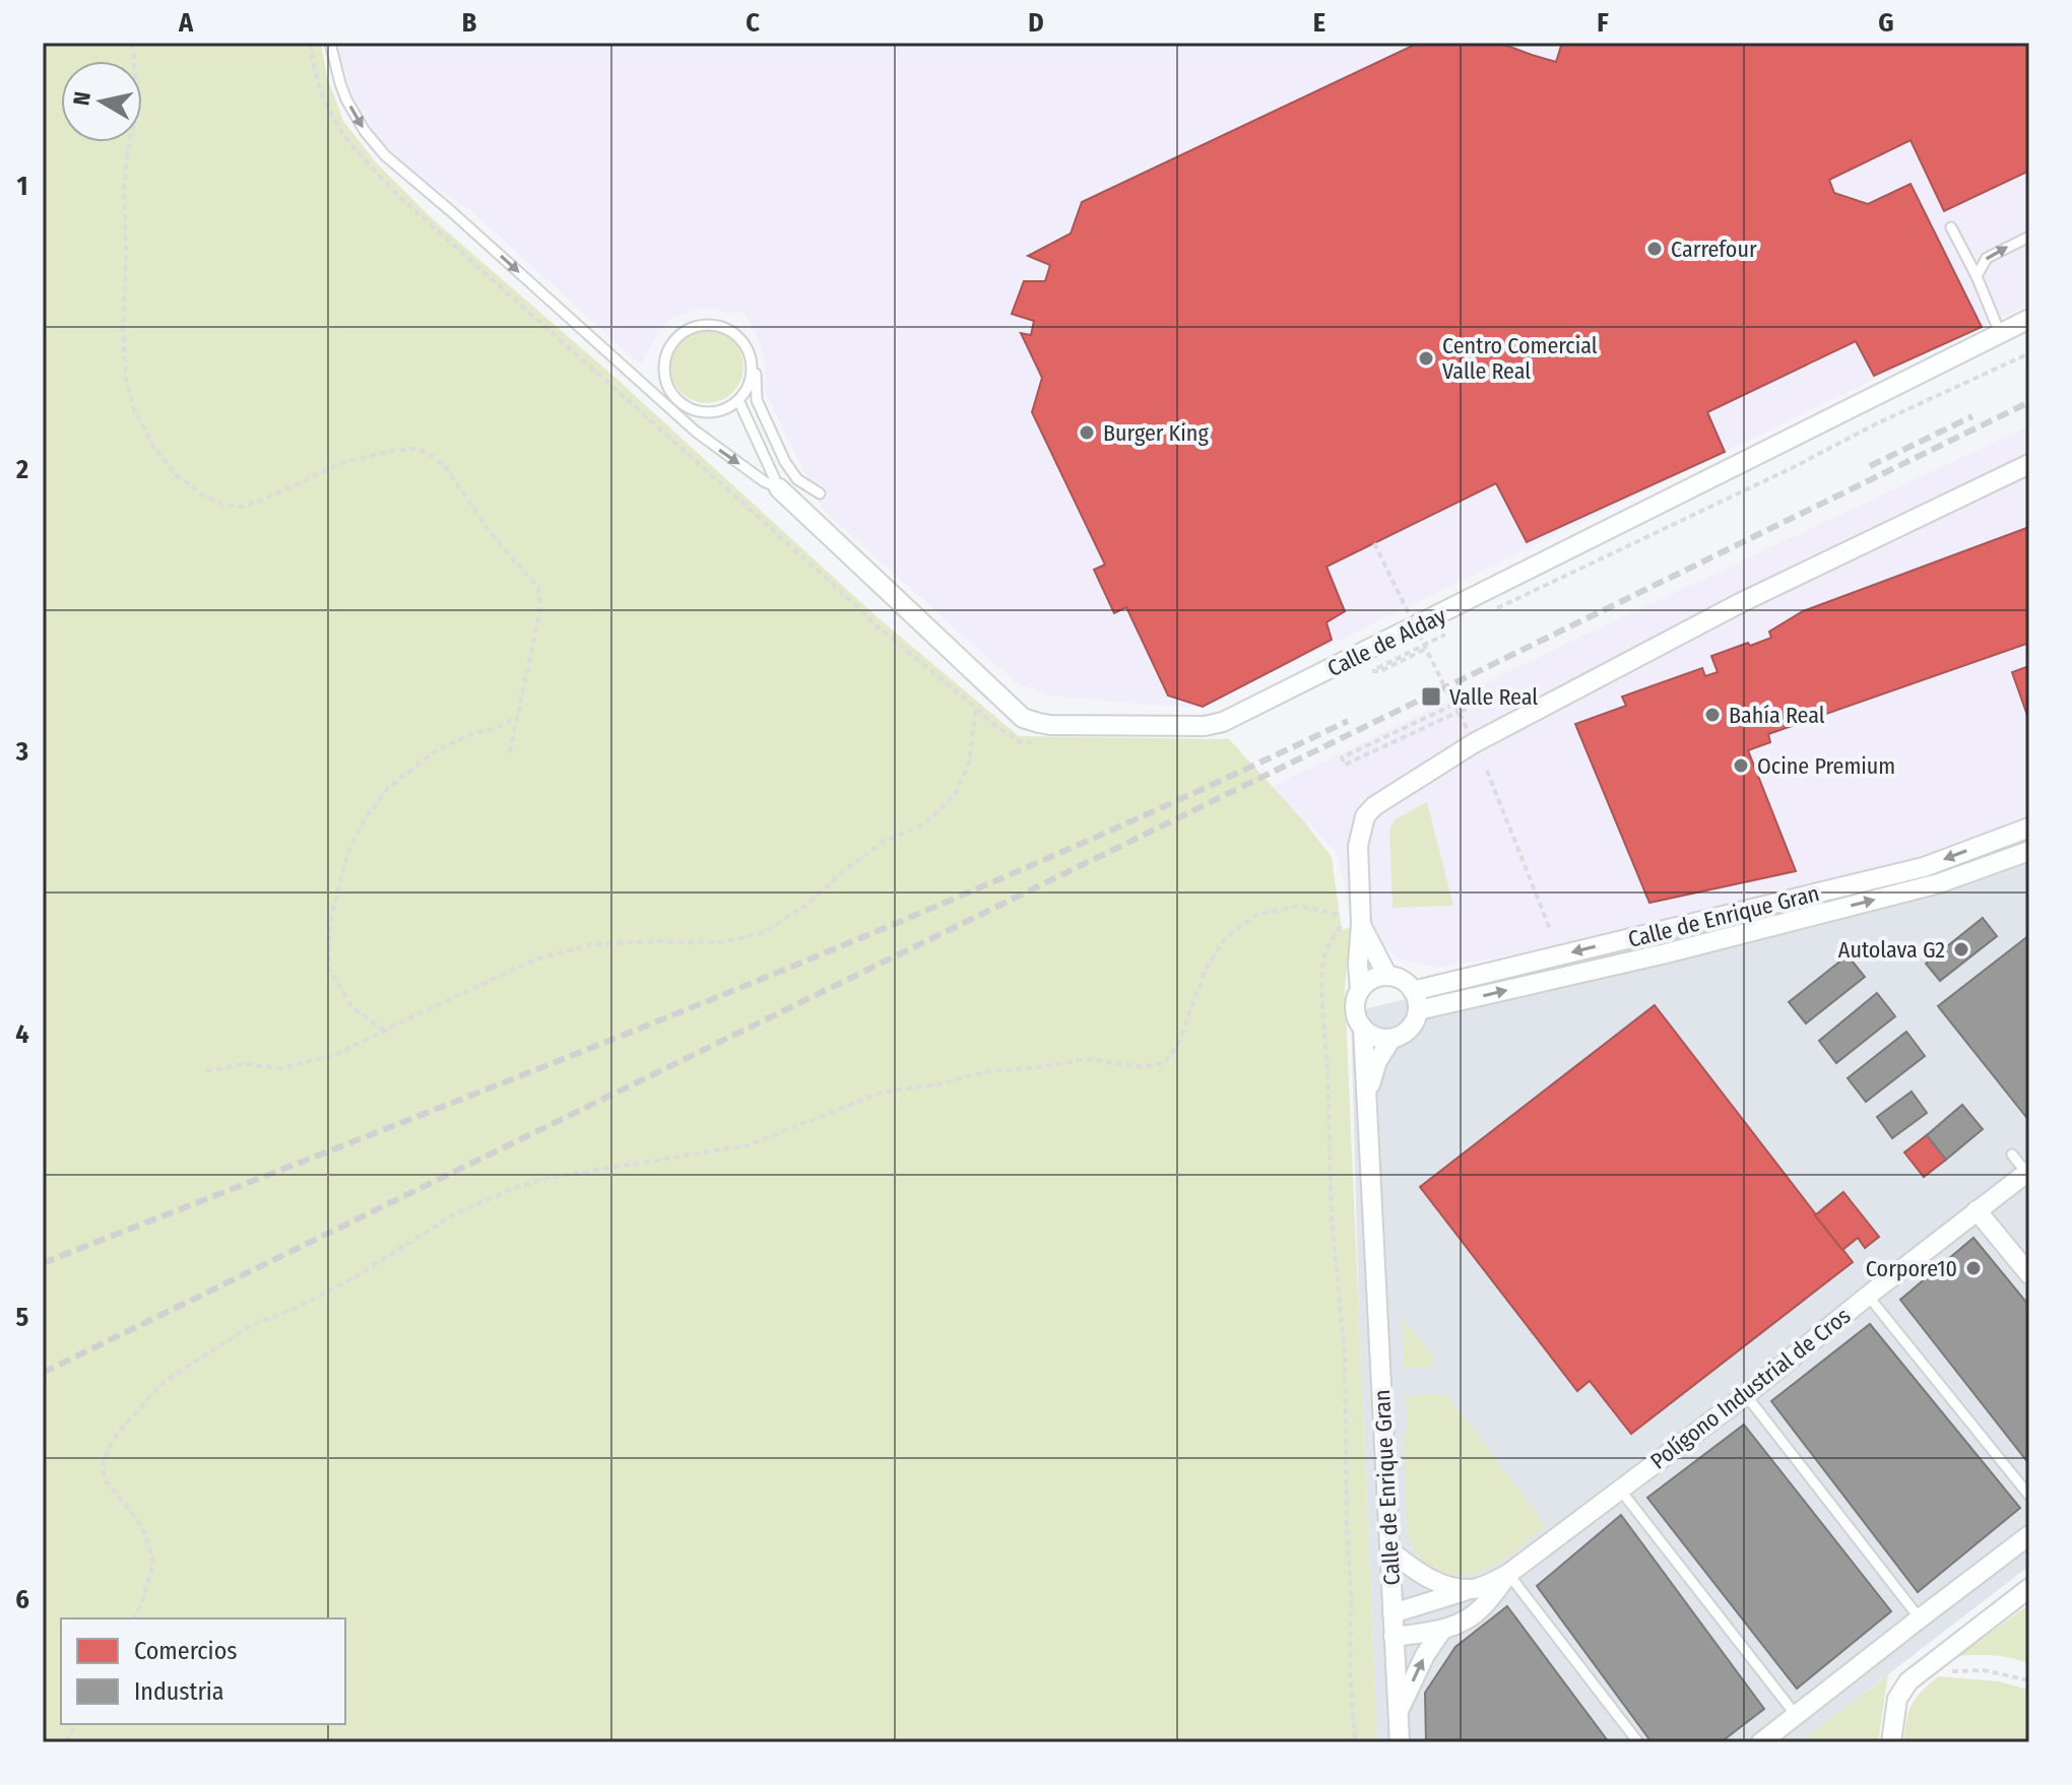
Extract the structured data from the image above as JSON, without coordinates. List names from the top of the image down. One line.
{"streets":{"street":["Calle de Alday","Calle de Enrique Gran","Polígono Industrial de Cros"]},"crossings":[["Calle de Enrique Gran","Polígono Industrial de Cros"]],"places":{"other":["Carrefour","Centro Comercial Valle Real","Burger King","Bahía Real","Ocine Premium","Autolava G2","Corpore10"],"transit":["Valle Real"]},"legend":["Comercios","Industria"],"north":"left","grid":{"columns":["A","B","C","D","E","F","G"],"rows":["1","2","3","4","5","6"]}}
